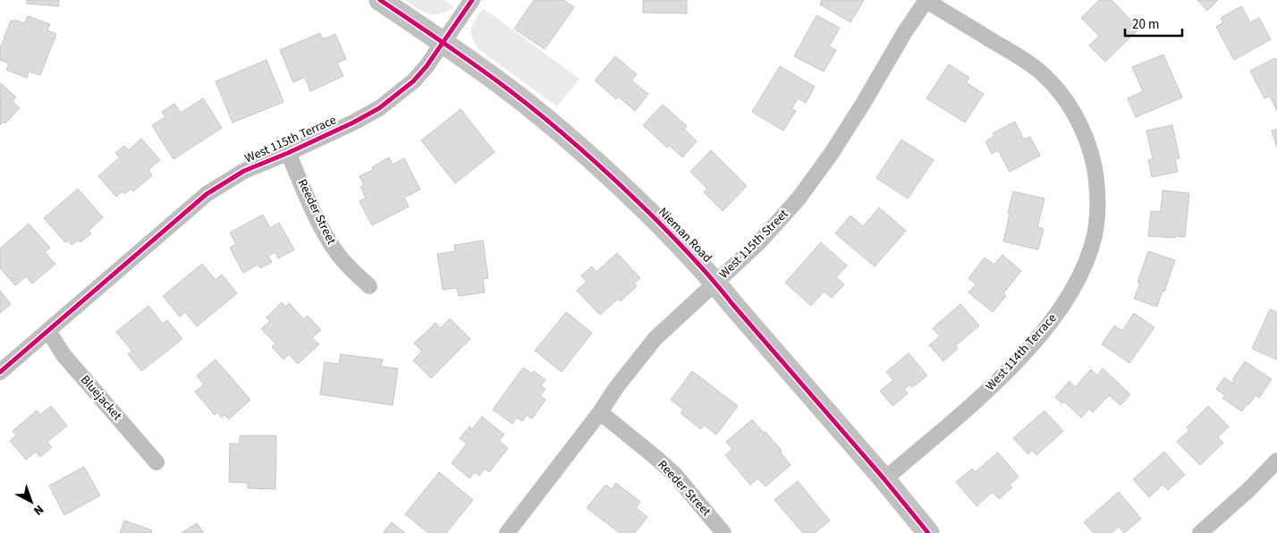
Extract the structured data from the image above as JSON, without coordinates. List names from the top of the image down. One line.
{"streets":{"street":["West 115th Terrace","Reeder Street","Nieman Road","West 115th Street","West 114th Terrace","Bluejacket"]},"crossings":[["West 115th Terrace","Reeder Street"],["West 115th Terrace","Nieman Road"],["West 115th Terrace","Bluejacket"],["Reeder Street","West 115th Street"],["Nieman Road","West 115th Street"],["Nieman Road","West 114th Terrace"],["West 115th Street","West 114th Terrace"]],"scale_bar":"20 m","north":"bottom right"}
